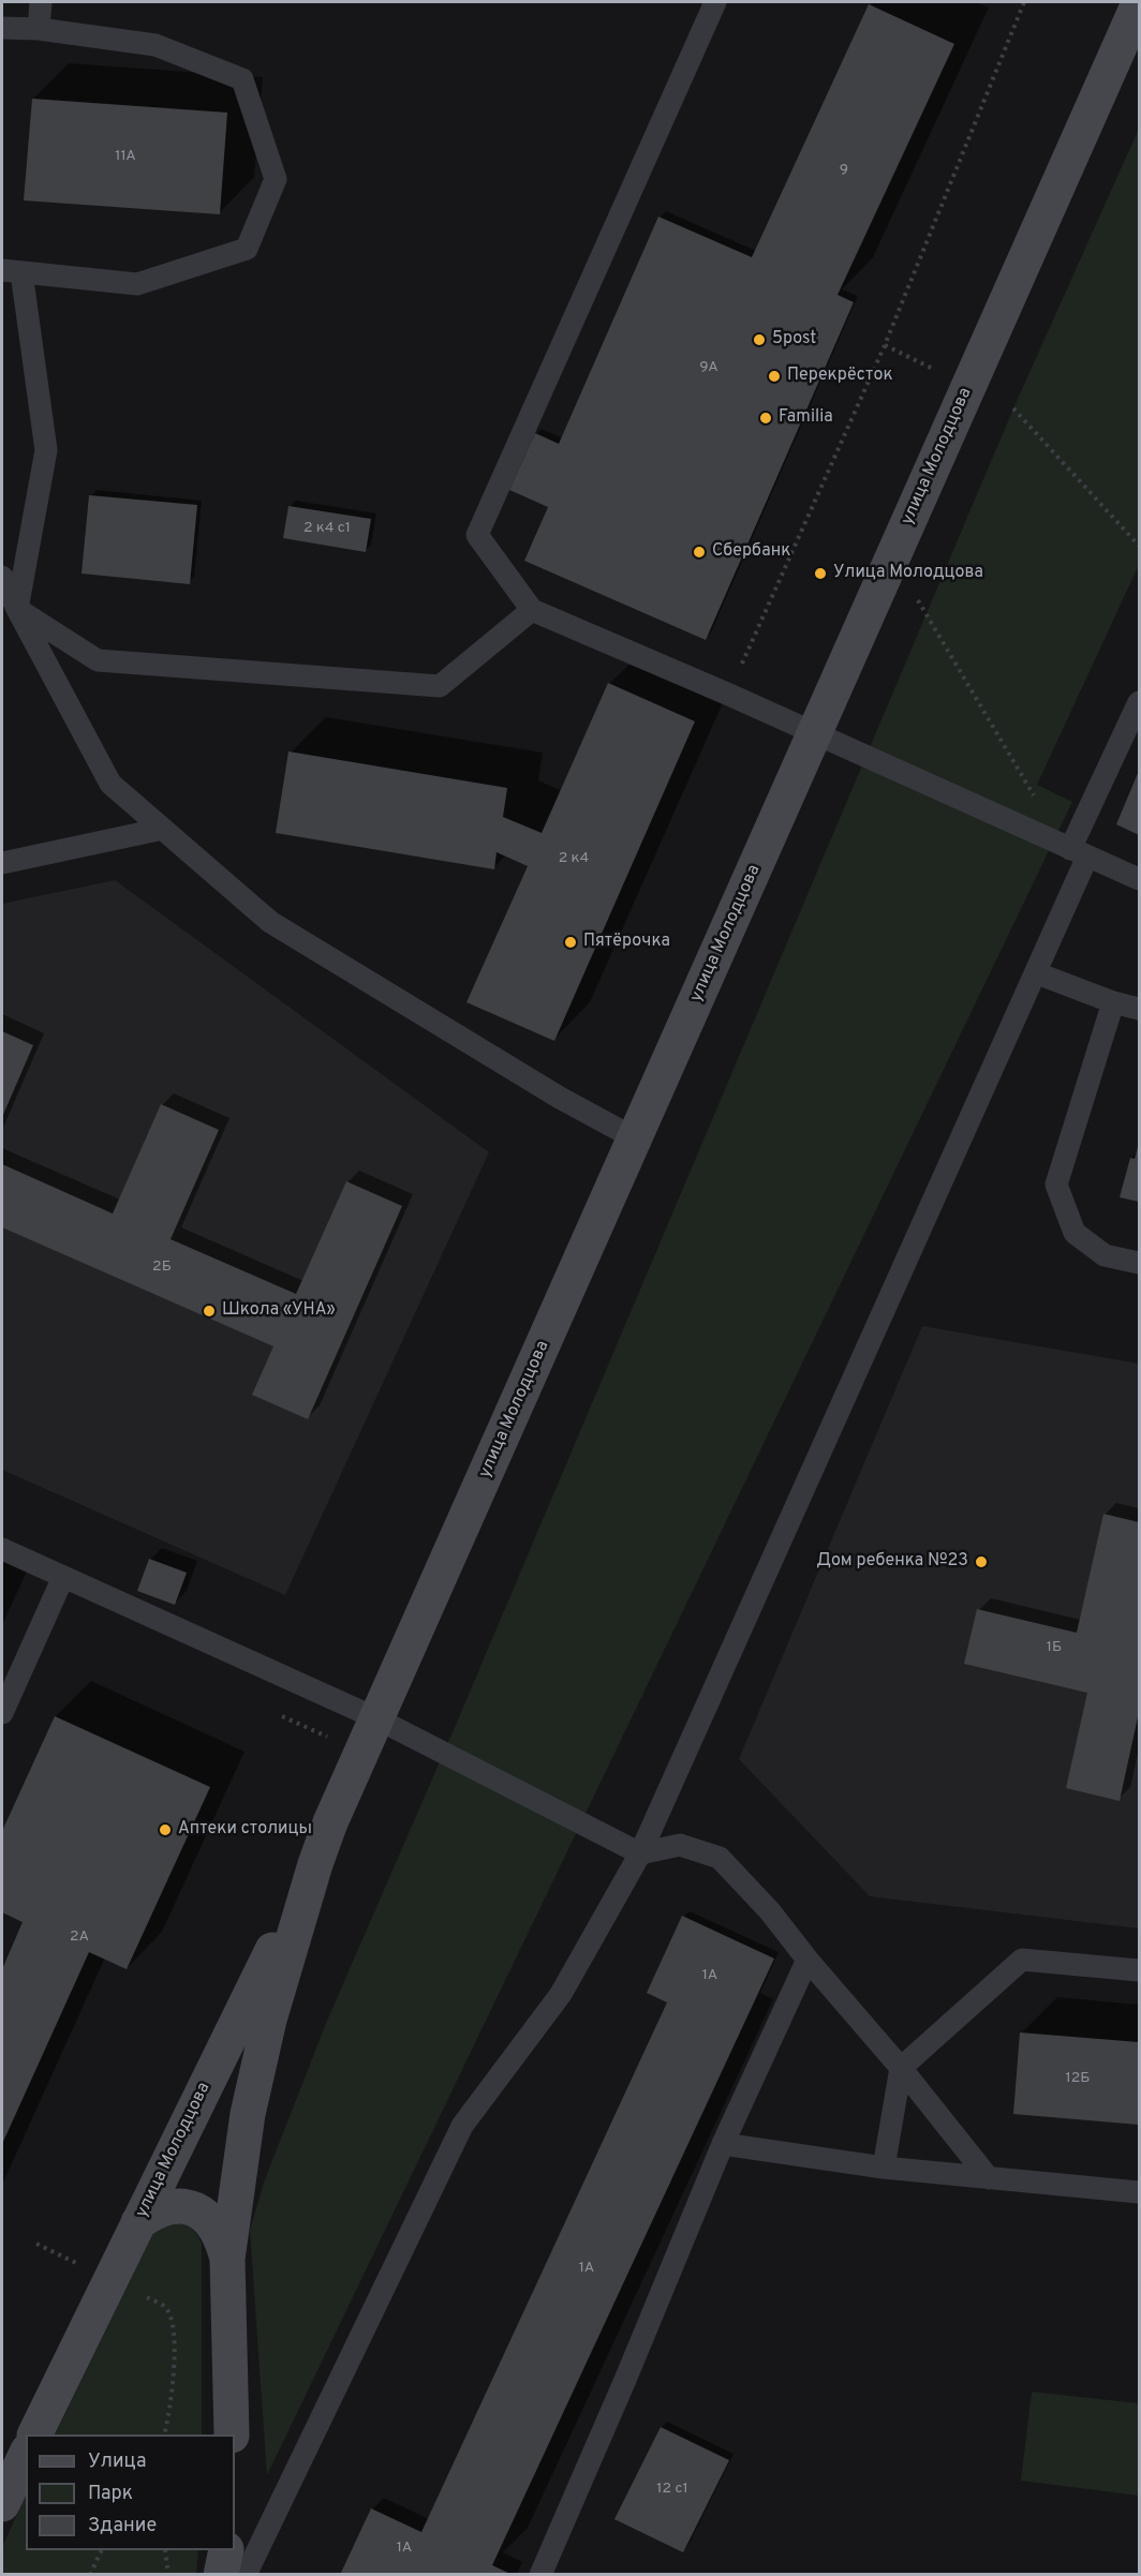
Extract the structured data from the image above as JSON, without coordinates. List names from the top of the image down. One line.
{"streets":{"street":["улица Молодцова"]},"places":["5post","Перекрёсток","Familia","Сбербанк","Улица Молодцова","Пятёрочка","Школа «УНА»","Дом ребенка №23","Аптеки столицы"],"house_numbers":["11А","9","9А","2 к4 с1","2 к4","2Б","1Б","2А","1А","12Б","1А","12 с1","1А"],"legend":["Улица","Парк","Здание"]}
